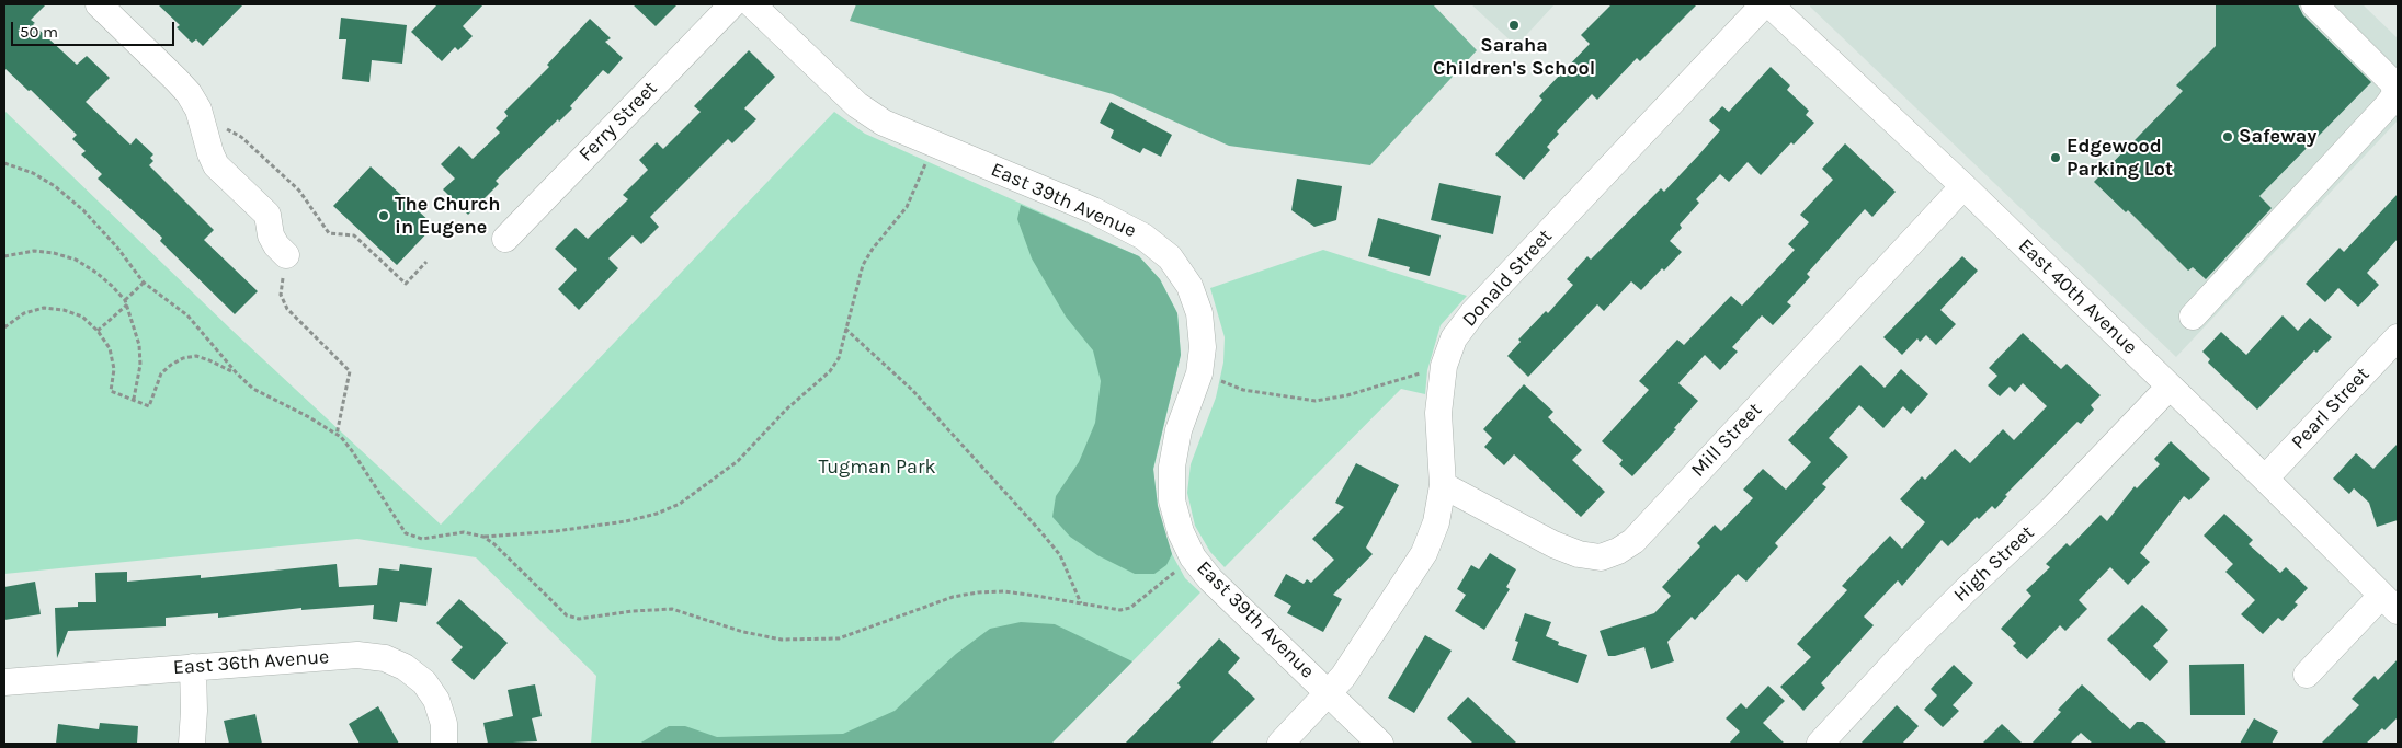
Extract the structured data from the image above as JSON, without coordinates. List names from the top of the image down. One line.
{"streets":{"street":["Ferry Street","East 39th Avenue","Donald Street","East 40th Avenue","Pearl Street","Mill Street","High Street","East 36th Avenue"]},"crossings":[["East 39th Avenue","Donald Street"],["Donald Street","Mill Street"],["East 40th Avenue","Pearl Street"],["East 40th Avenue","Mill Street"],["East 40th Avenue","High Street"]],"parks":["Tugman Park"],"places":["Saraha Children's School","Safeway","Edgewood Parking Lot","The Church in Eugene"],"scale_bar":"50 m"}
